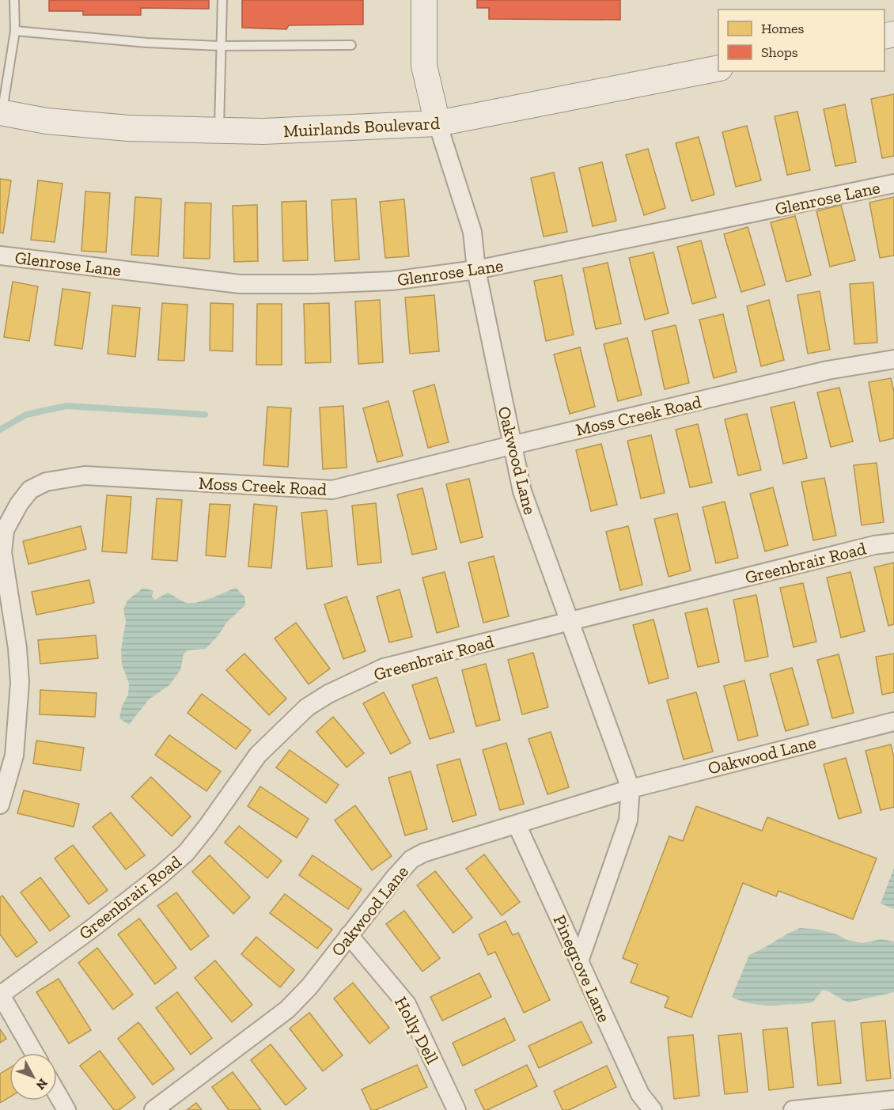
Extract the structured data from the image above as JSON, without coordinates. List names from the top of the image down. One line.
{"streets":{"main road":["Muirlands Boulevard"],"street":["Glenrose Lane","Moss Creek Road","Oakwood Lane","Greenbrair Road","Pinegrove Lane","Holly Dell"]},"crossings":[["Muirlands Boulevard","Oakwood Lane"],["Glenrose Lane","Oakwood Lane"],["Moss Creek Road","Oakwood Lane"],["Oakwood Lane","Greenbrair Road"],["Oakwood Lane","Pinegrove Lane"],["Oakwood Lane","Holly Dell"]],"legend":["Homes","Shops"],"north":"bottom right"}
